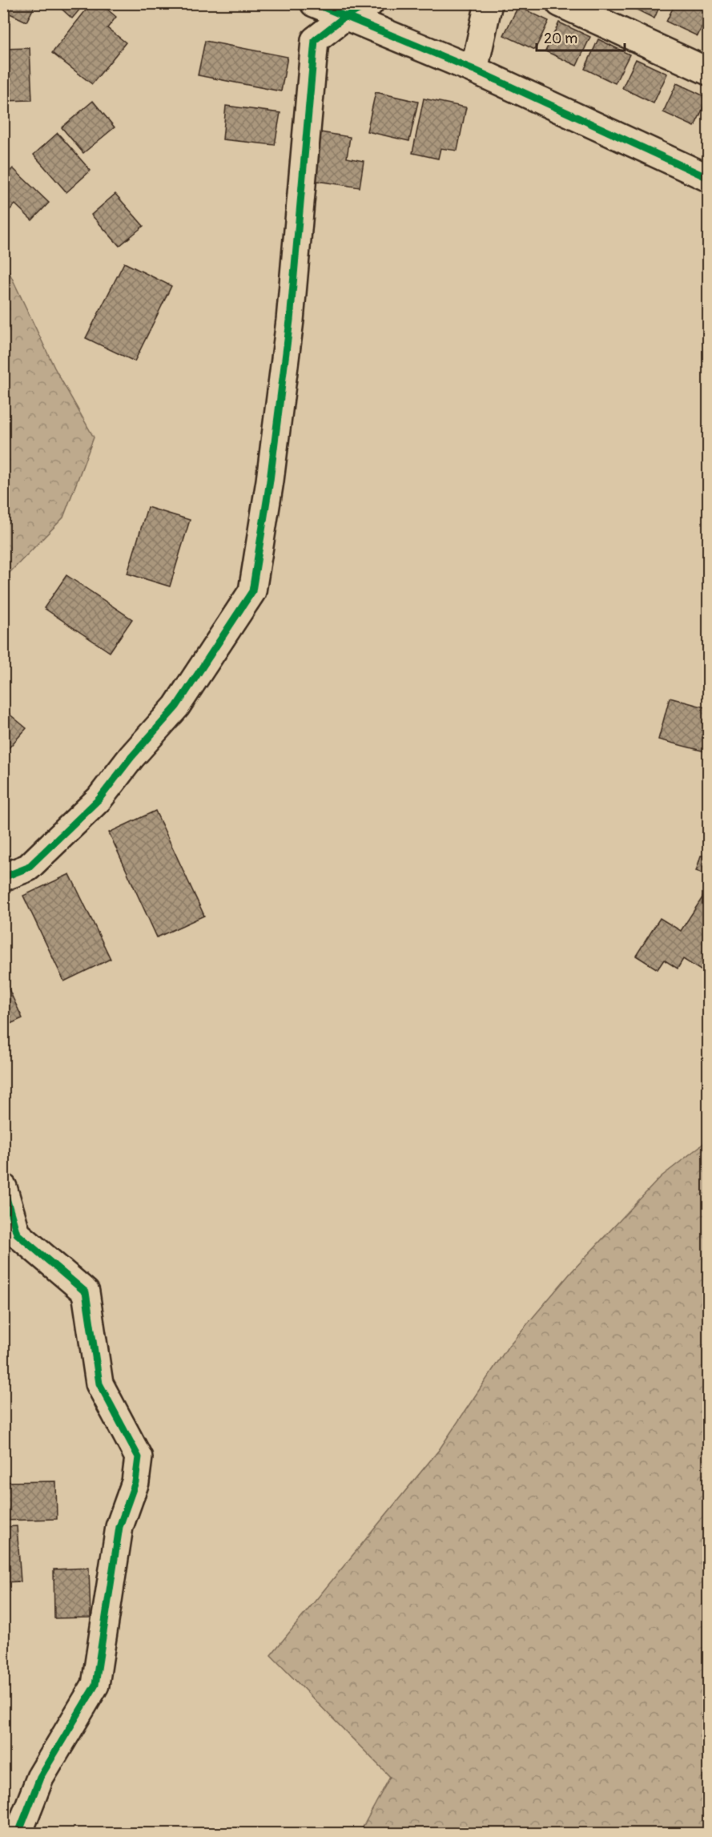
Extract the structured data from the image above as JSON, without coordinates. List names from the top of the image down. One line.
{"scale_bar":"20 m"}
